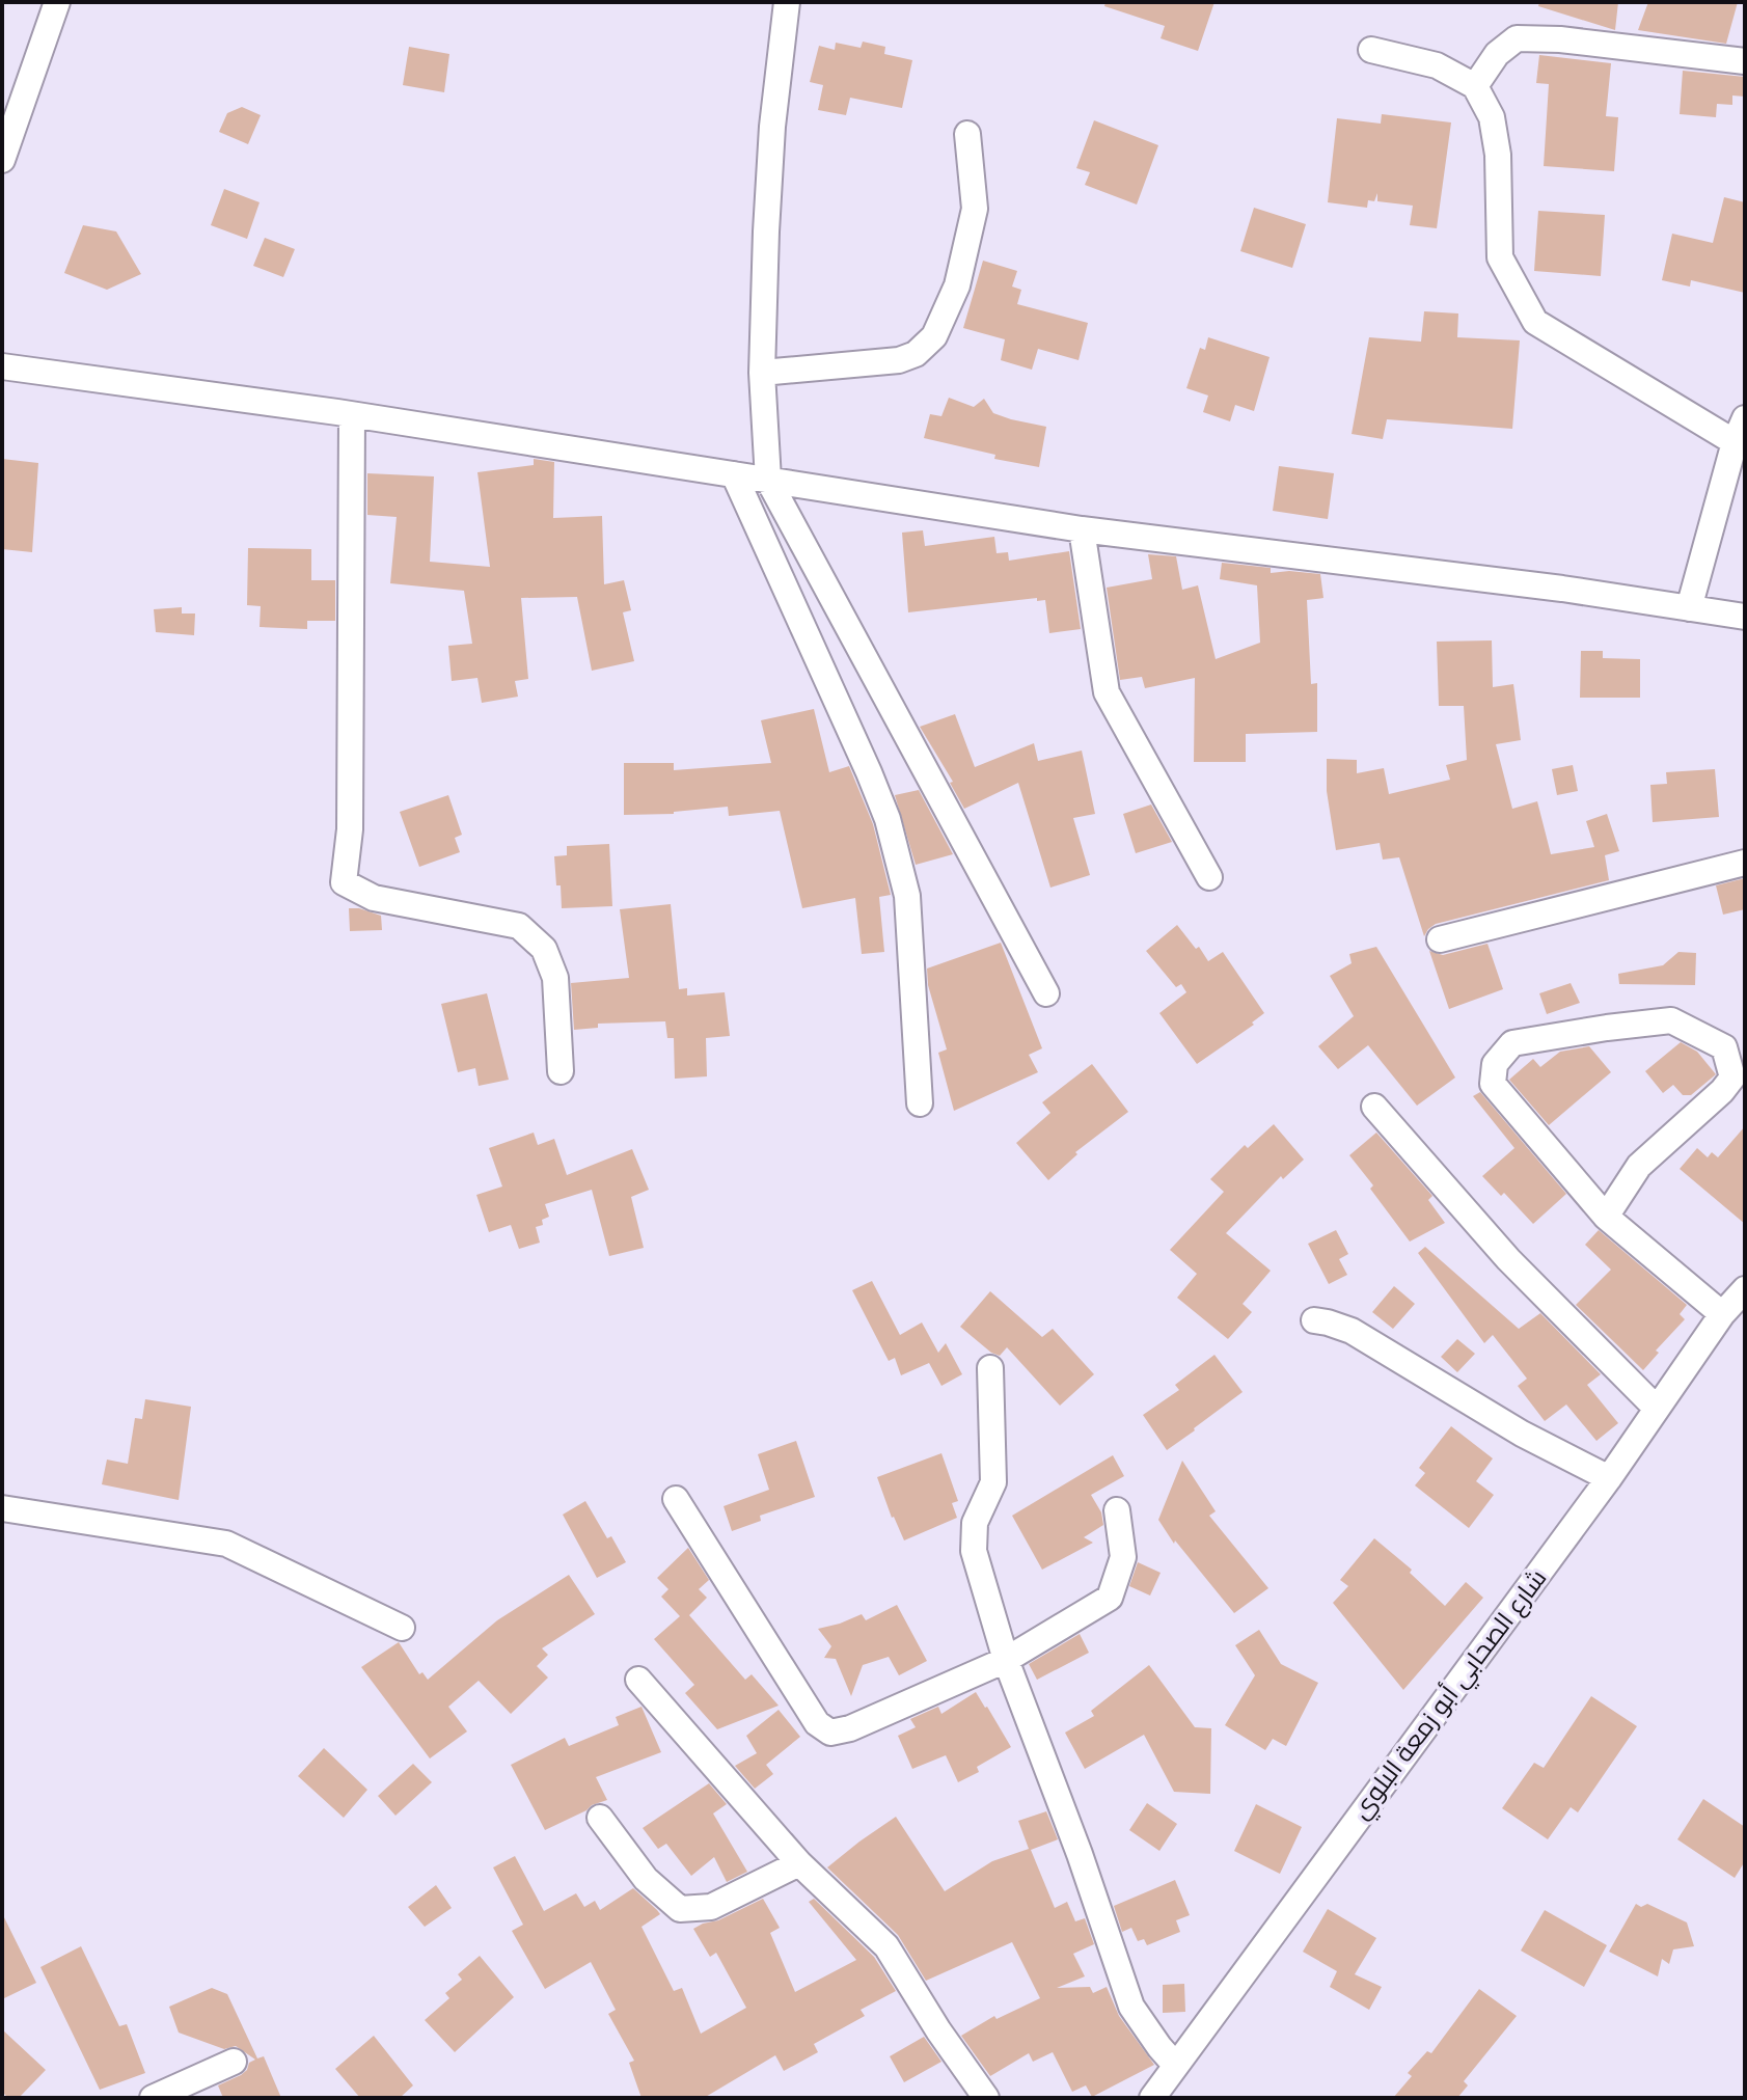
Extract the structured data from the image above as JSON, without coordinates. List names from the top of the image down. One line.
{"streets":{"street":["شارع الصحابي أبو زمعة البلوي"]}}
